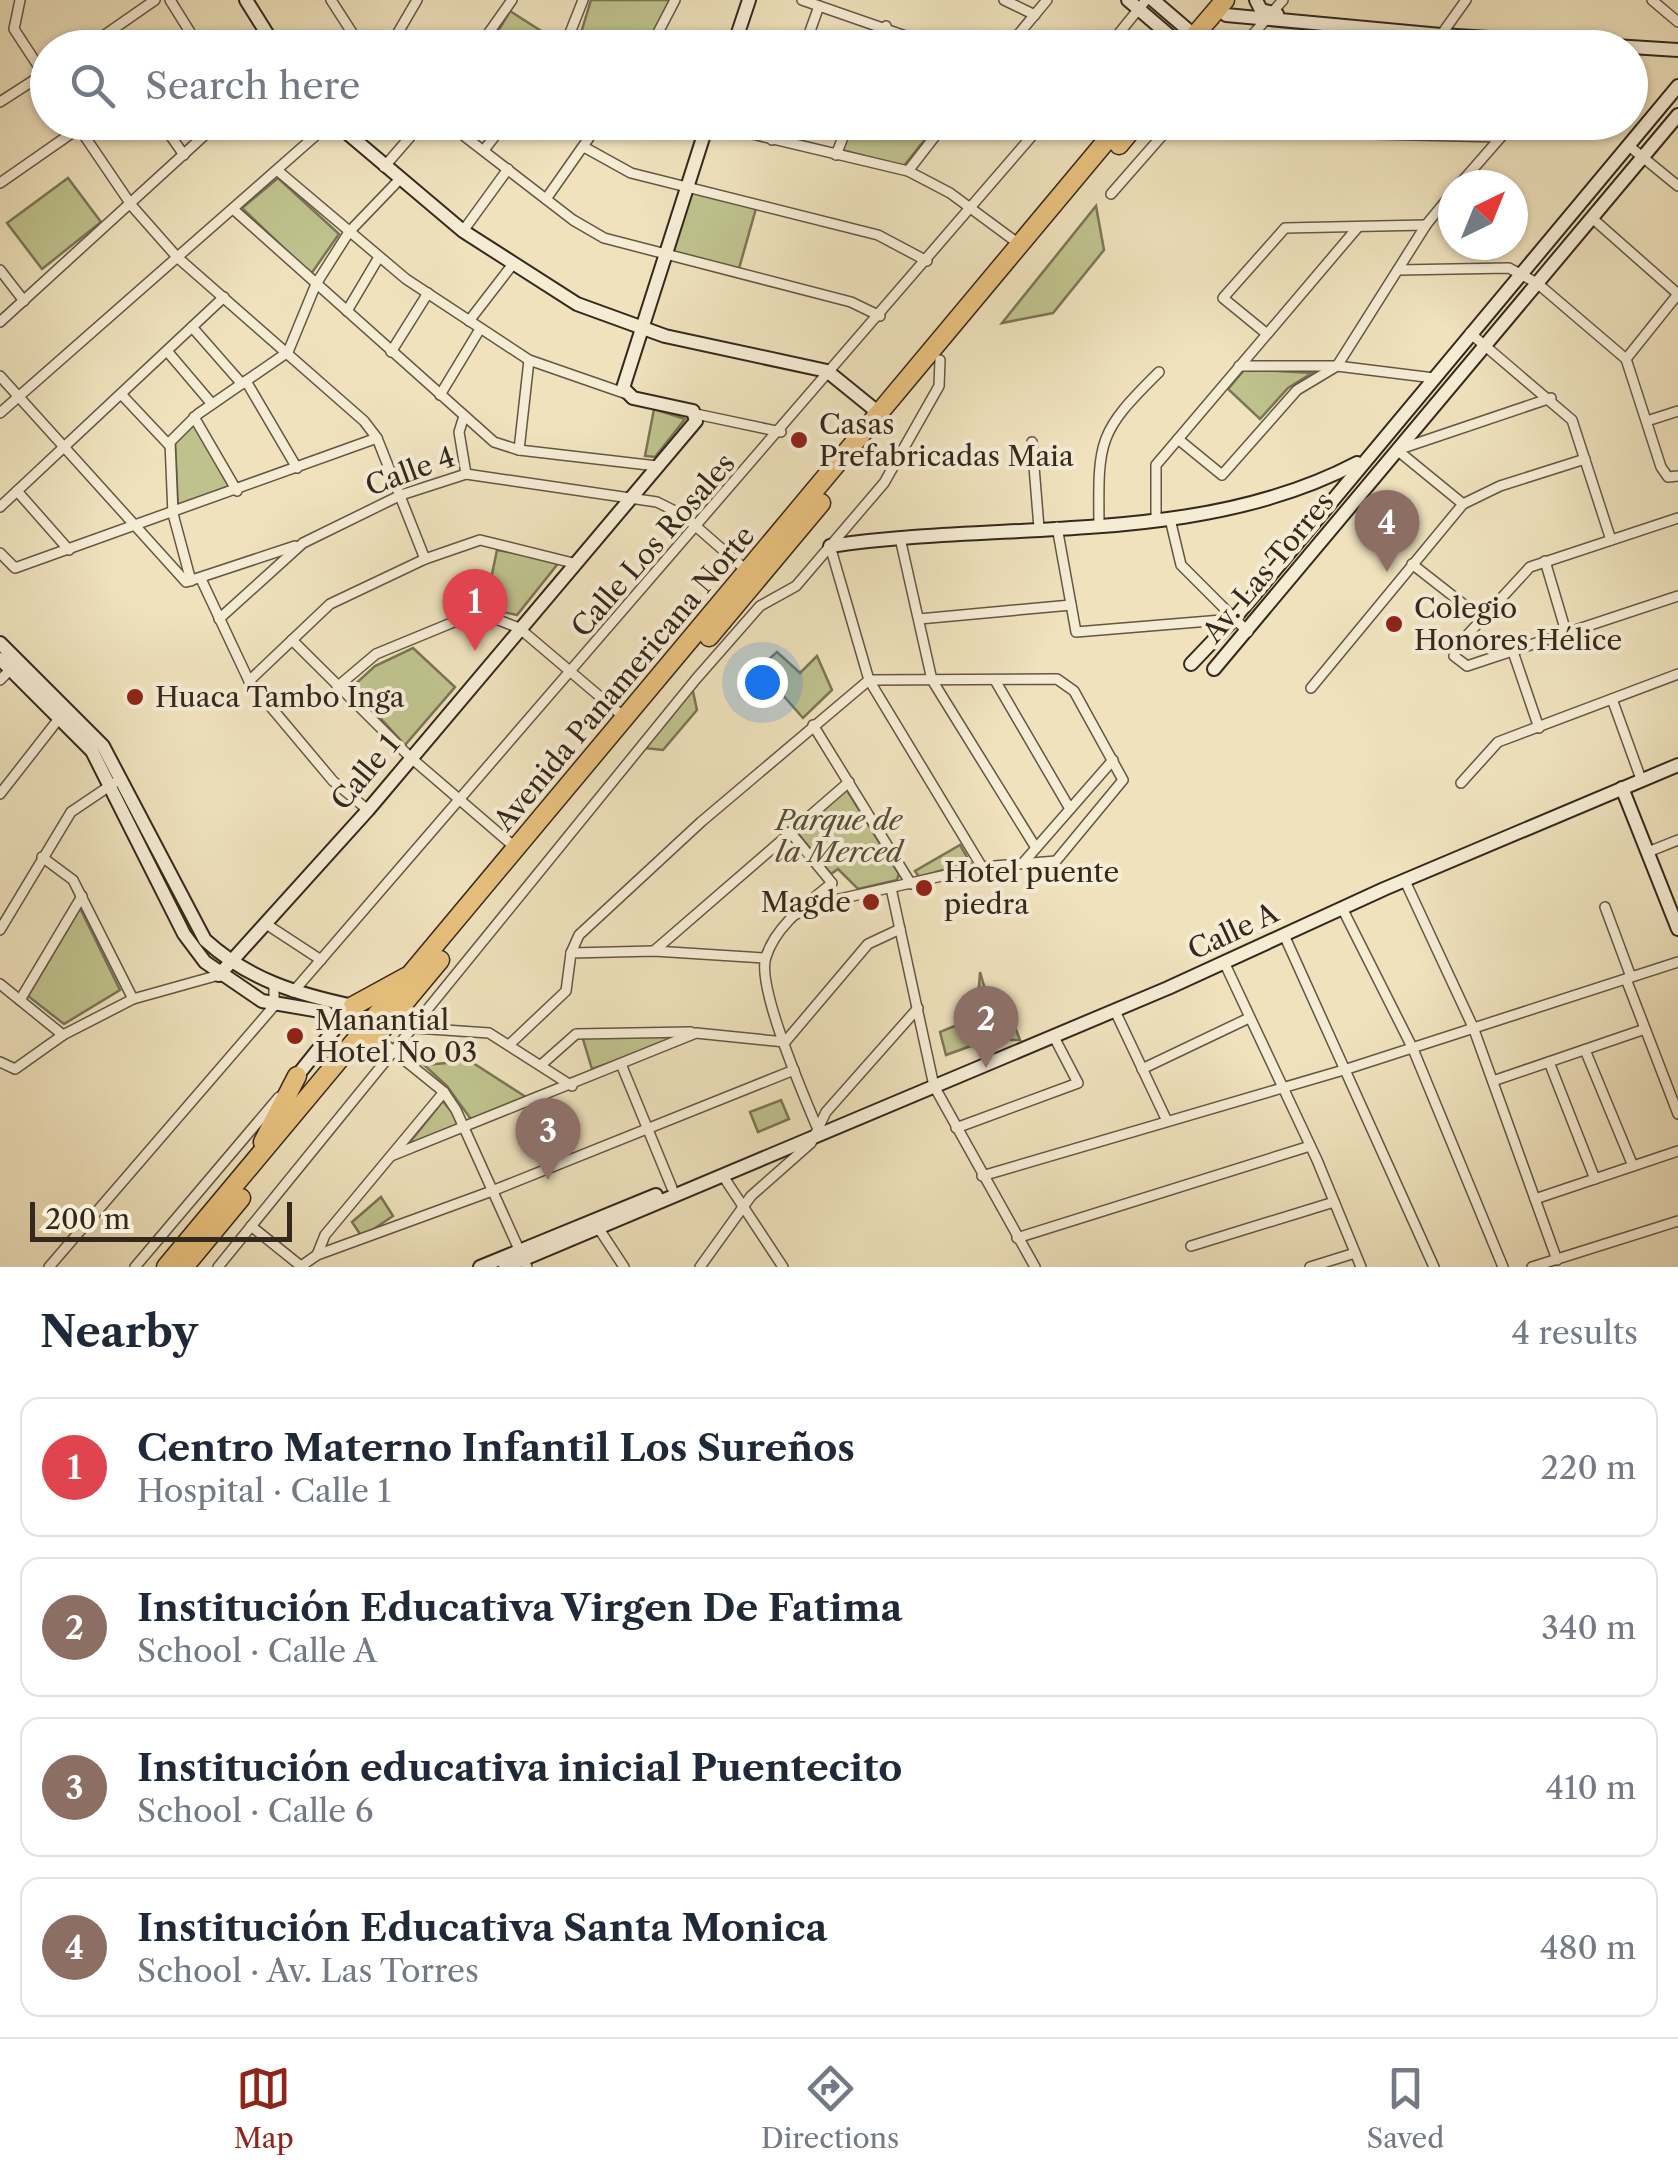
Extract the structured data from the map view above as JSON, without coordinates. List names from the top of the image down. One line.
{"streets":{"highway":["Avenida Panamericana Norte"],"street":["Calle 4","Calle Los Rosales","Av. Las Torres","Calle 1","Calle A"]},"crossings":[["Calle 4","Calle Los Rosales"],["Calle 4","Avenida Panamericana Norte"],["Calle 4","Calle 1"]],"parks":["Parque de la Merced"],"places":["Casas Prefabricadas Maia","Colegio Honores Hélice","Huaca Tambo Inga","Hotel puente piedra","Magde","Manantial Hotel No 03"],"scale_bar":"200 m","north":"top right","page":{"search":"Search here","pins":["4","1","2","3"],"scale":"200 m","heading":["Nearby","4 results"],"list":[{"mark":"1","name":"Centro Materno Infantil Los Sureños","note":"Hospital · Calle 1","value":"220 m"},{"mark":"2","name":"Institución Educativa Virgen De Fatima","note":"School · Calle A","value":"340 m"},{"mark":"3","name":"Institución educativa inicial Puentecito","note":"School · Calle 6","value":"410 m"},{"mark":"4","name":"Institución Educativa Santa Monica","note":"School · Av. Las Torres","value":"480 m"}],"nav":["Map","Directions","Saved"]}}
